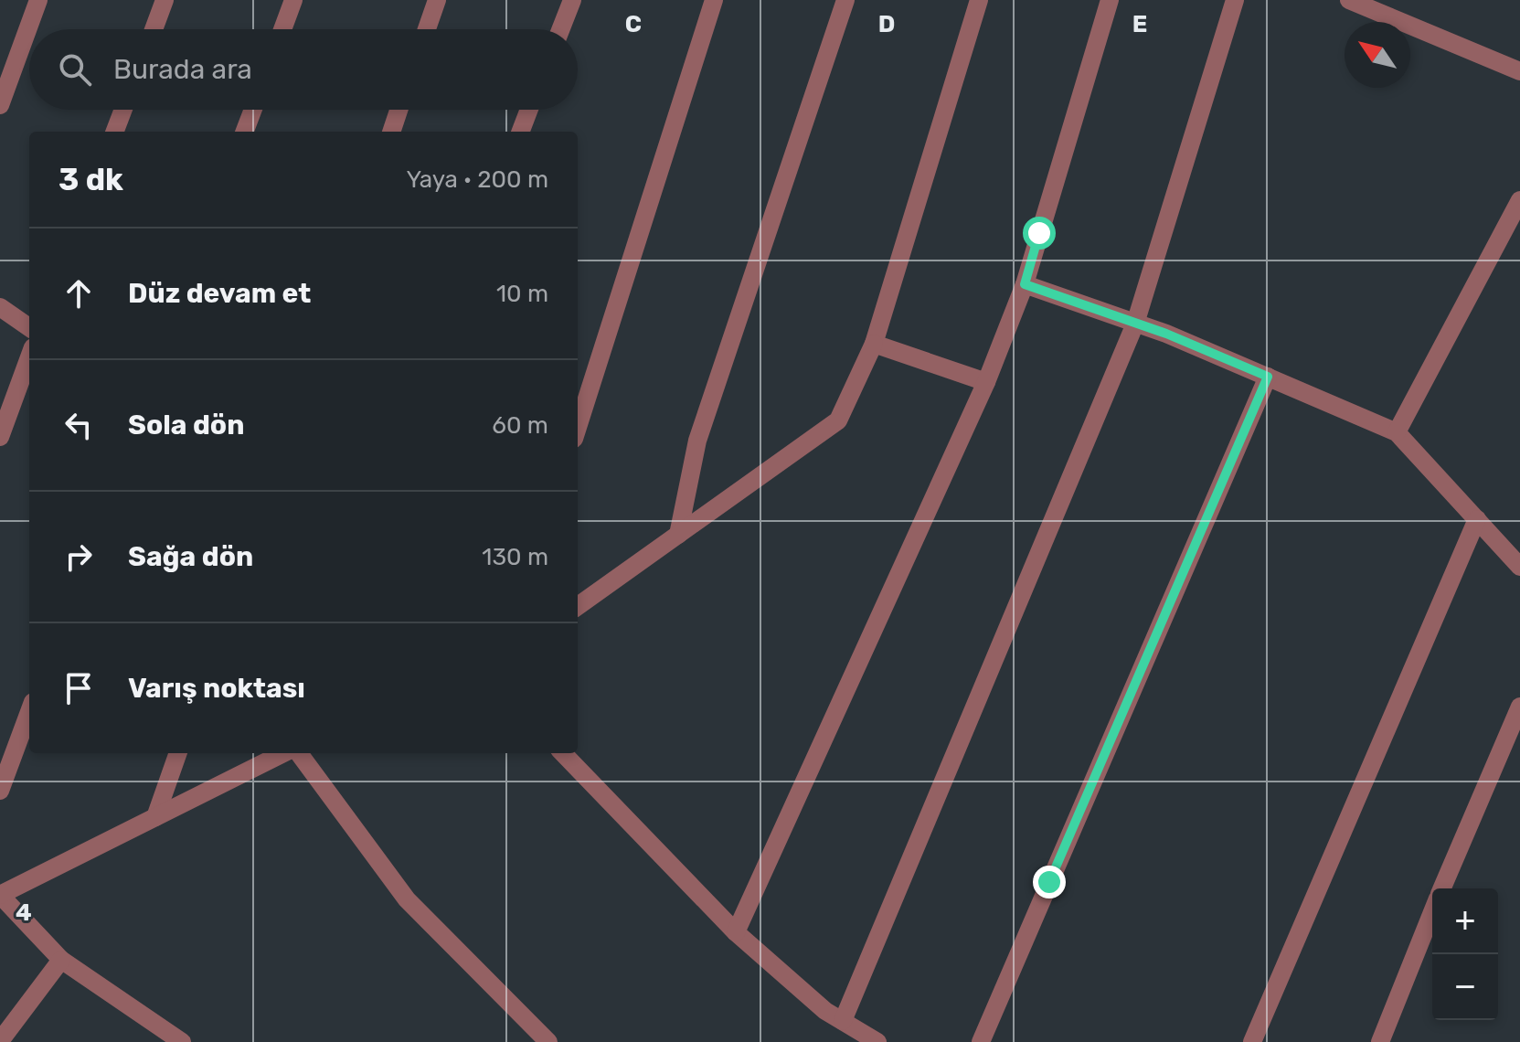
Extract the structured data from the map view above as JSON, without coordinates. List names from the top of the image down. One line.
{"north":"top left","page":{"search":"Burada ara","heading":["3 dk","Yaya · 200 m"],"list":[["Düz devam et","10 m"],["Sola dön","60 m"],["Sağa dön","130 m"],"Varış noktası"],"map_buttons":["+","−"]},"grid":{"columns":["C","D","E"],"rows":["4"]}}
